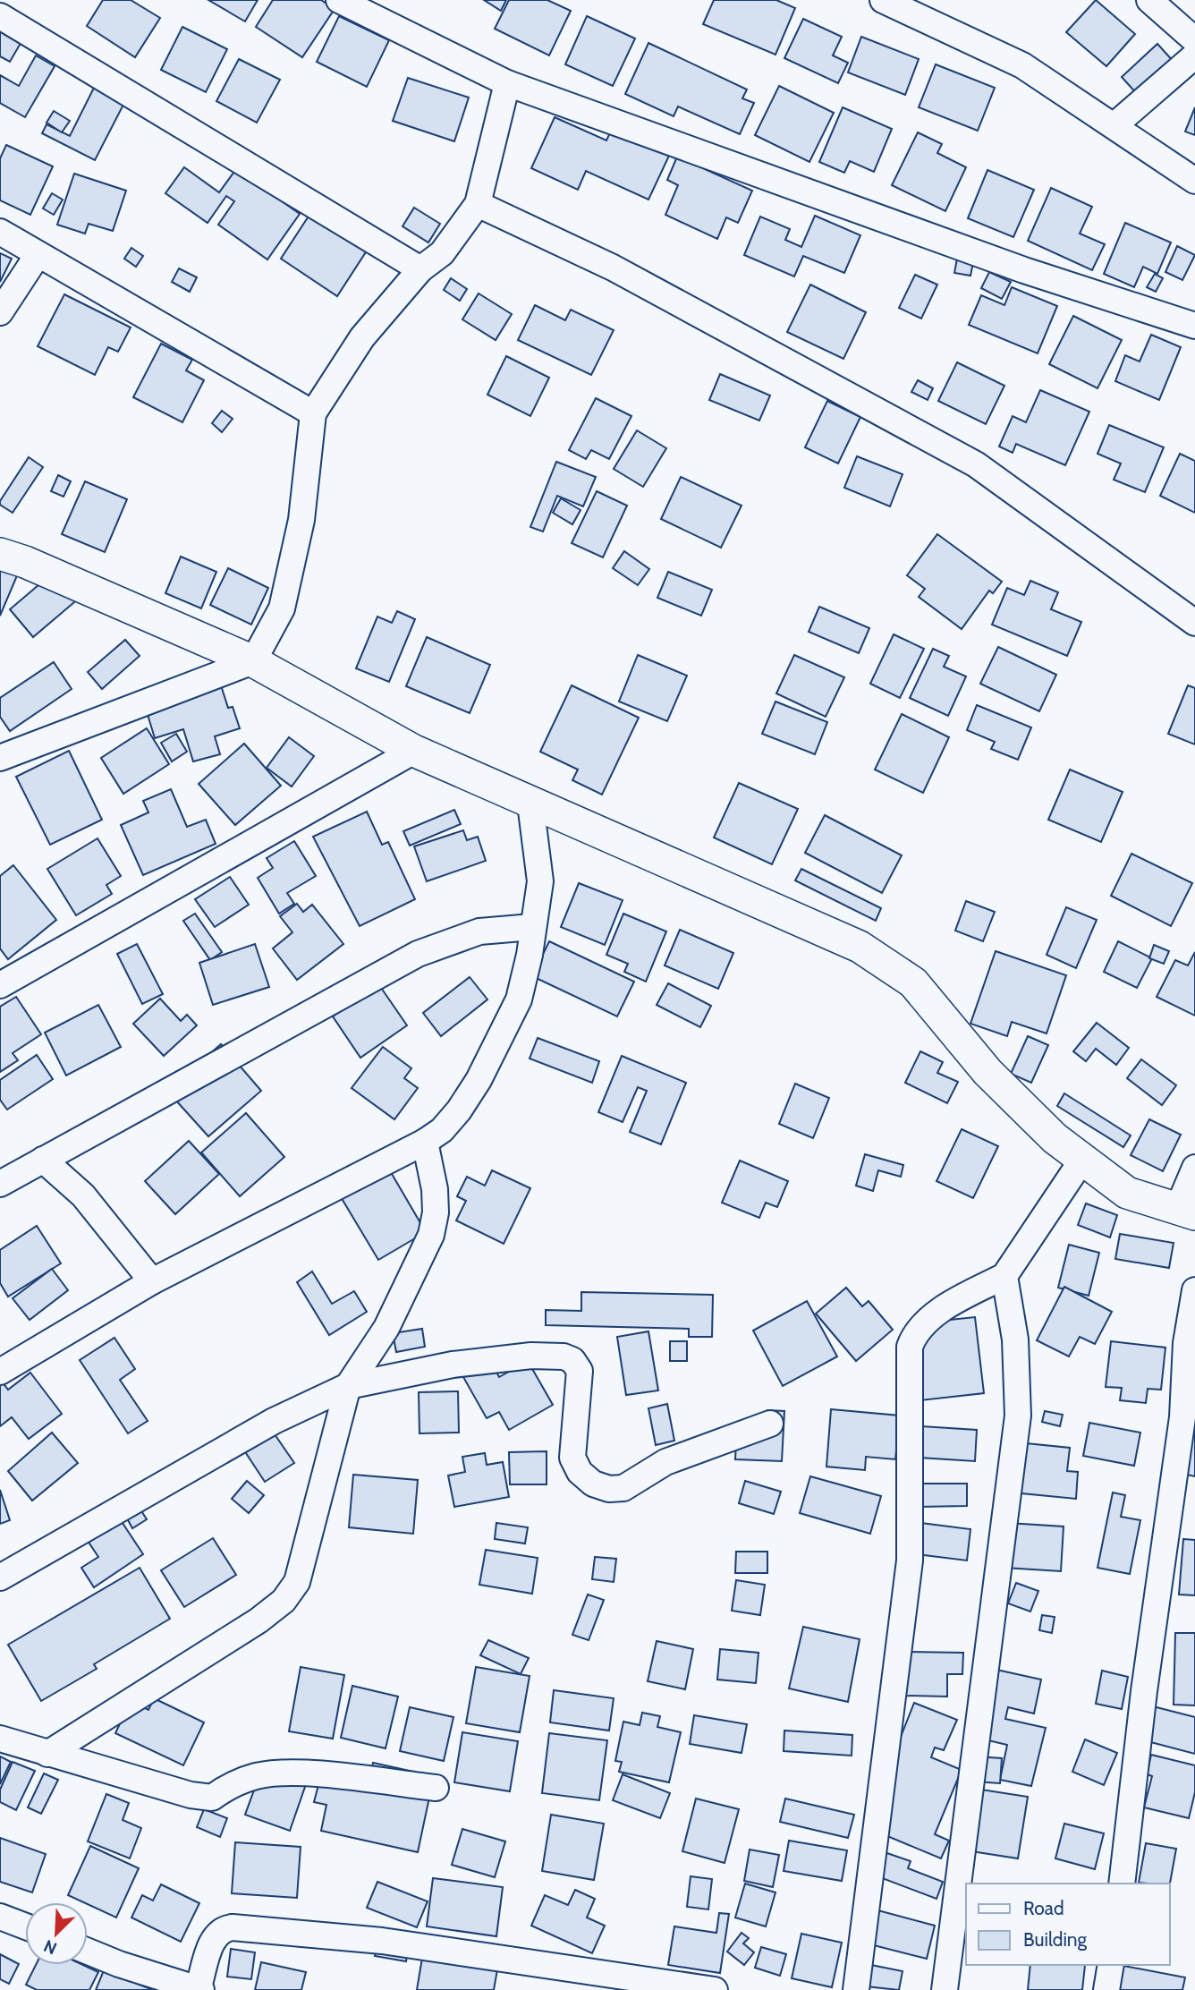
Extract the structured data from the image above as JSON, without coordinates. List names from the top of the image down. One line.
{"legend":["Road","Building"],"north":"bottom left"}
